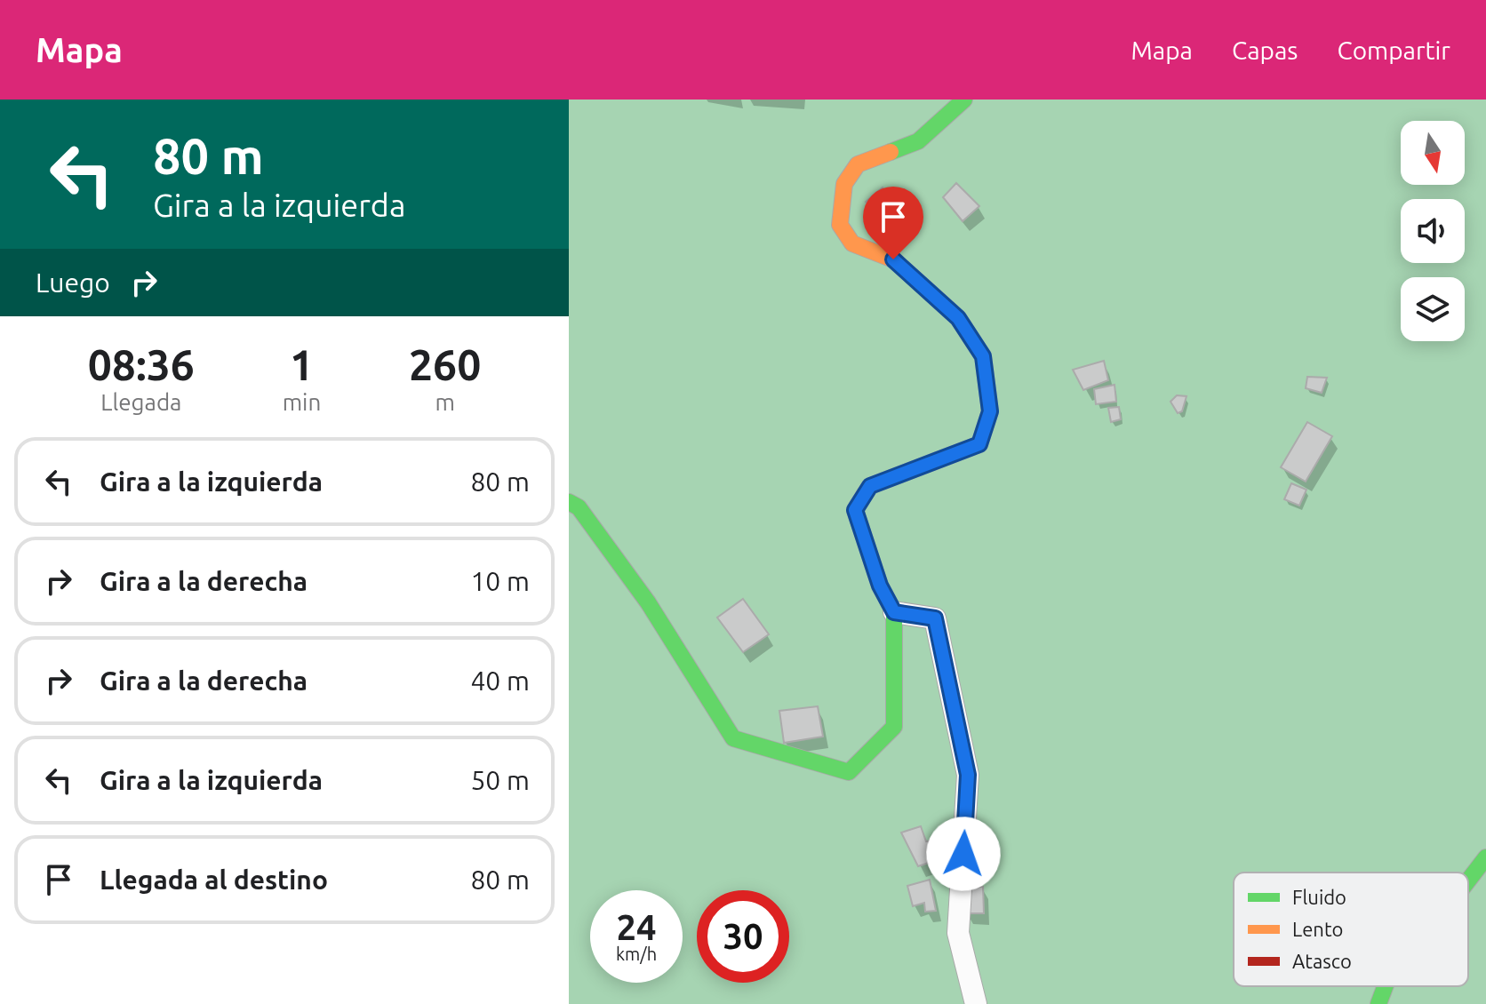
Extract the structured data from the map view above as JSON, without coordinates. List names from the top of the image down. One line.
{"legend":["Fluido","Lento","Atasco"],"north":"bottom","page":{"header":"Mapa","nav":["Mapa","Capas","Compartir"],"turn":["80 m","Gira a la izquierda"],"then":"Luego","eta":["08:36","Llegada","1","min","260","m"],"list":[{"name":"Gira a la izquierda","value":"80 m"},{"name":"Gira a la derecha","value":"10 m"},{"name":"Gira a la derecha","value":"40 m"},{"name":"Gira a la izquierda","value":"50 m"},{"name":"Llegada al destino","value":"80 m"}],"speed":"24 km/h","limit":"30"}}
